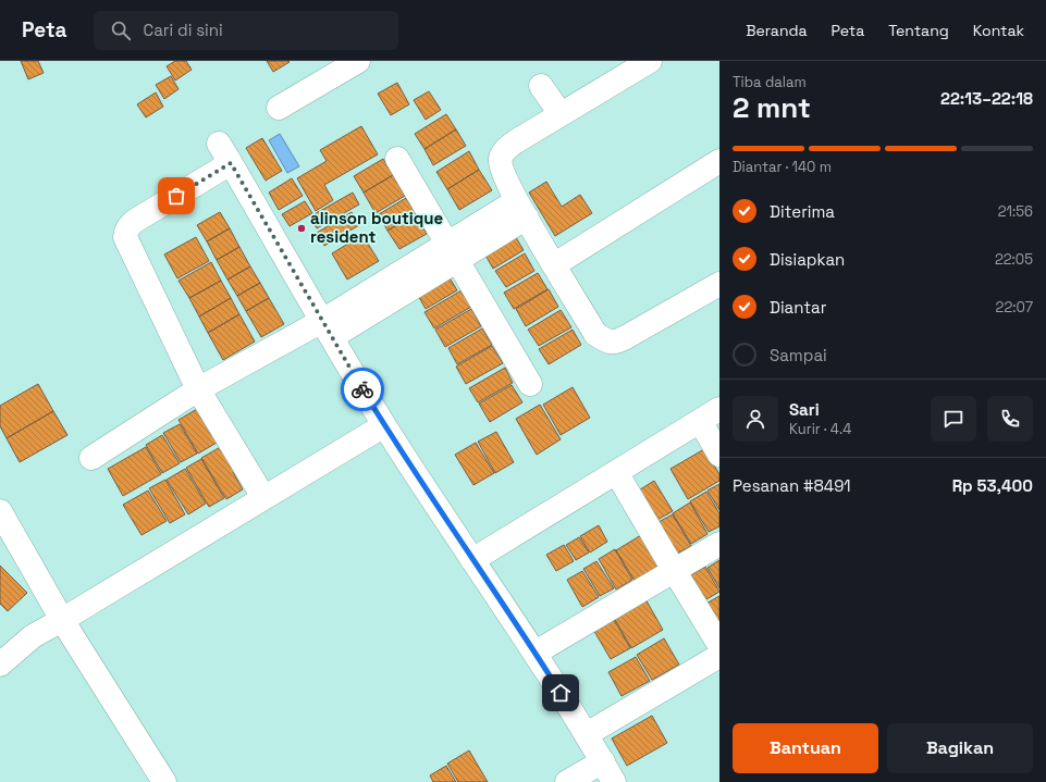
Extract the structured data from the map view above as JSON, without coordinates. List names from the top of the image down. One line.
{"places":["alinson boutique resident"],"page":{"header":"Peta","search":"Cari di sini","nav":["Beranda","Peta","Tentang","Kontak"],"heading":["2 mnt","Tiba dalam","22:13–22:18"],"panel":["Sari","Kurir · 4.4","Pesanan #8491","Rp 53,400"],"bar":"Diantar · 140 m","list":[["Diterima","21:56"],["Disiapkan","22:05"],["Diantar","22:07"],"Sampai"],"buttons":["Bantuan","Bagikan"]}}
